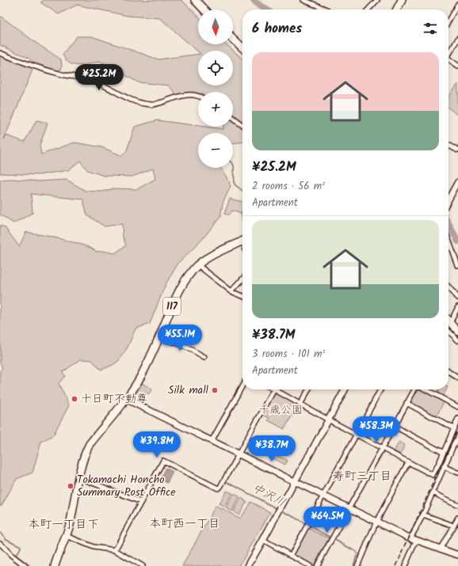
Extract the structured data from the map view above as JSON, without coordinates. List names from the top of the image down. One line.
{"streets":{"highway":["117"]},"districts":["寿町三丁目","本町西一丁目","本町一丁目下"],"water":["中沢川"],"parks":["千歳公園"],"places":["Silk mall","十日町不動尊","Tokamachi Honcho Summary Post Office"],"north":"bottom","page":{"map_buttons":["+","−"],"heading":"6 homes","list":[{"name":"¥25.2M","note":"2 rooms · 56 m² · Apartment"},{"name":"¥38.7M","note":"3 rooms · 101 m² · Apartment"}],"price":["¥25.2M","¥55.1M","¥58.3M","¥39.8M","¥38.7M","¥64.5M"]}}
